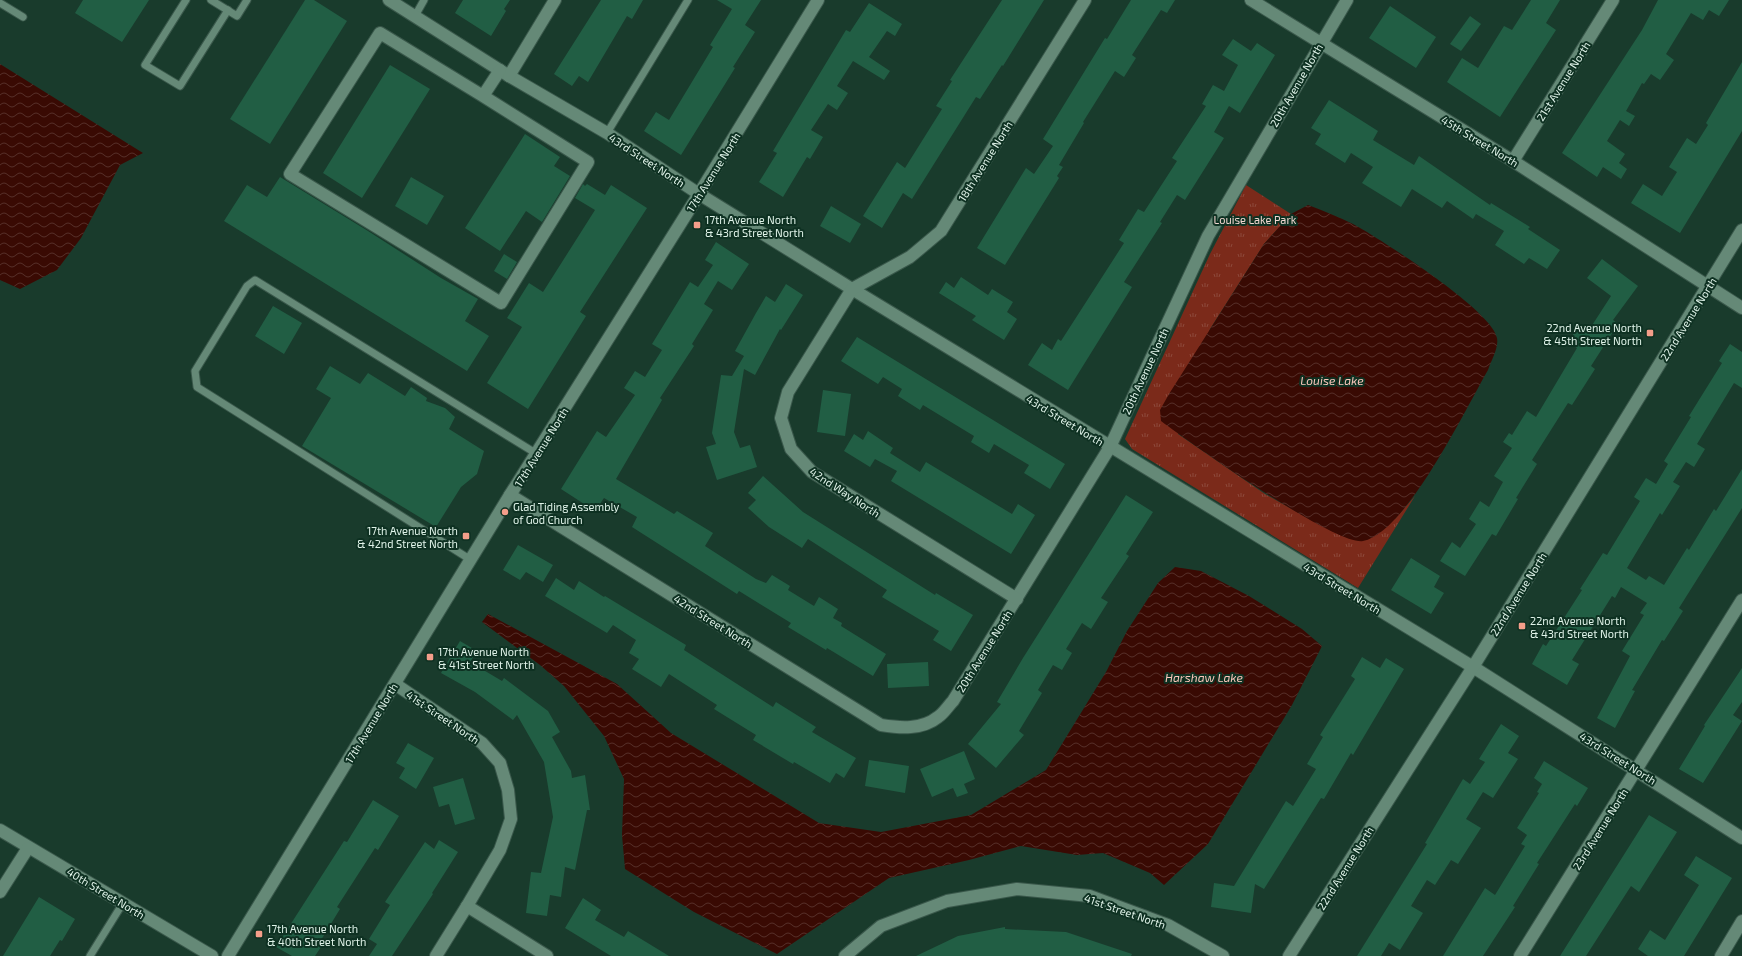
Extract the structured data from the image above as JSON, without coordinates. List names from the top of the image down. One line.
{"streets":{"street":["21st Avenue North","20th Avenue North","45th Street North","43rd Street North","18th Avenue North","17th Avenue North","22nd Avenue North","42nd Way North","42nd Street North","41st Street North","23rd Avenue North","40th Street North"]},"crossings":[["21st Avenue North","45th Street North"],["20th Avenue North","45th Street North"],["20th Avenue North","43rd Street North"],["20th Avenue North","42nd Way North"],["20th Avenue North","42nd Street North"],["45th Street North","22nd Avenue North"],["43rd Street North","18th Avenue North"],["43rd Street North","17th Avenue North"],["43rd Street North","22nd Avenue North"],["43rd Street North","42nd Way North"],["43rd Street North","23rd Avenue North"],["18th Avenue North","42nd Way North"],["17th Avenue North","42nd Street North"],["17th Avenue North","41st Street North"]],"water":["Louise Lake","Harshaw Lake"],"parks":["Louise Lake Park"],"places":{"transit":["17th Avenue North & 43rd Street North","22nd Avenue North & 45th Street North","17th Avenue North & 42nd Street North","22nd Avenue North & 43rd Street North","17th Avenue North & 41st Street North","17th Avenue North & 40th Street North"],"other":["Glad Tiding Assembly of God Church"]}}
